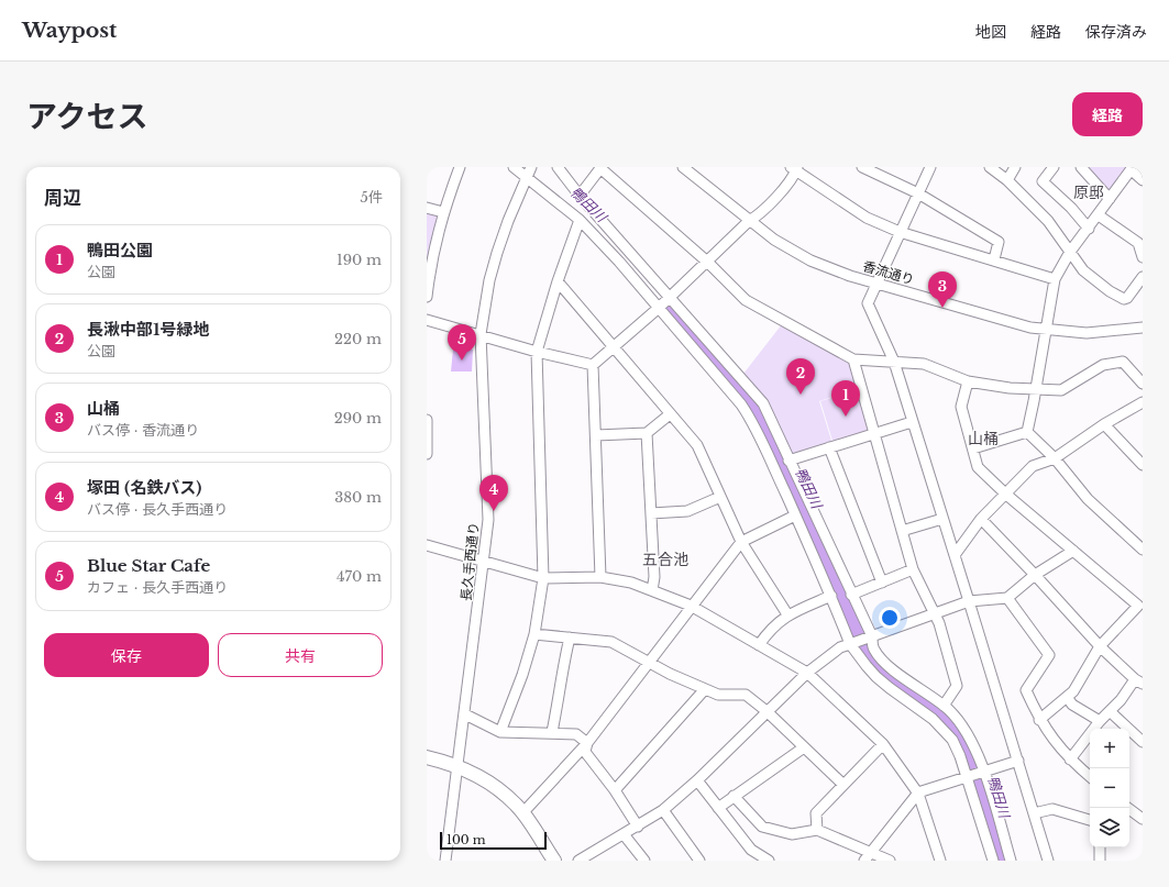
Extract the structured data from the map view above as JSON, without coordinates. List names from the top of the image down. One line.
{"streets":{"street":["香流通り","長久手西通り"]},"districts":["原邸","山桶","五合池"],"water":["鴨田川"],"scale_bar":"100 m","page":{"header":"Waypost","nav":["地図","経路","保存済み"],"title":"アクセス","buttons":["経路",["保存","共有"]],"heading":["周辺","5件"],"list":[{"mark":"1","name":"鴨田公園","note":"公園","value":"190 m"},{"mark":"2","name":"長湫中部1号緑地","note":"公園","value":"220 m"},{"mark":"3","name":"山桶","note":"バス停 · 香流通り","value":"290 m"},{"mark":"4","name":"塚田 (名鉄バス)","note":"バス停 · 長久手西通り","value":"380 m"},{"mark":"5","name":"Blue Star Cafe","note":"カフェ · 長久手西通り","value":"470 m"}],"pins":["3","5","2","1","4"],"map_buttons":["+","−"],"scale":"100 m"}}
